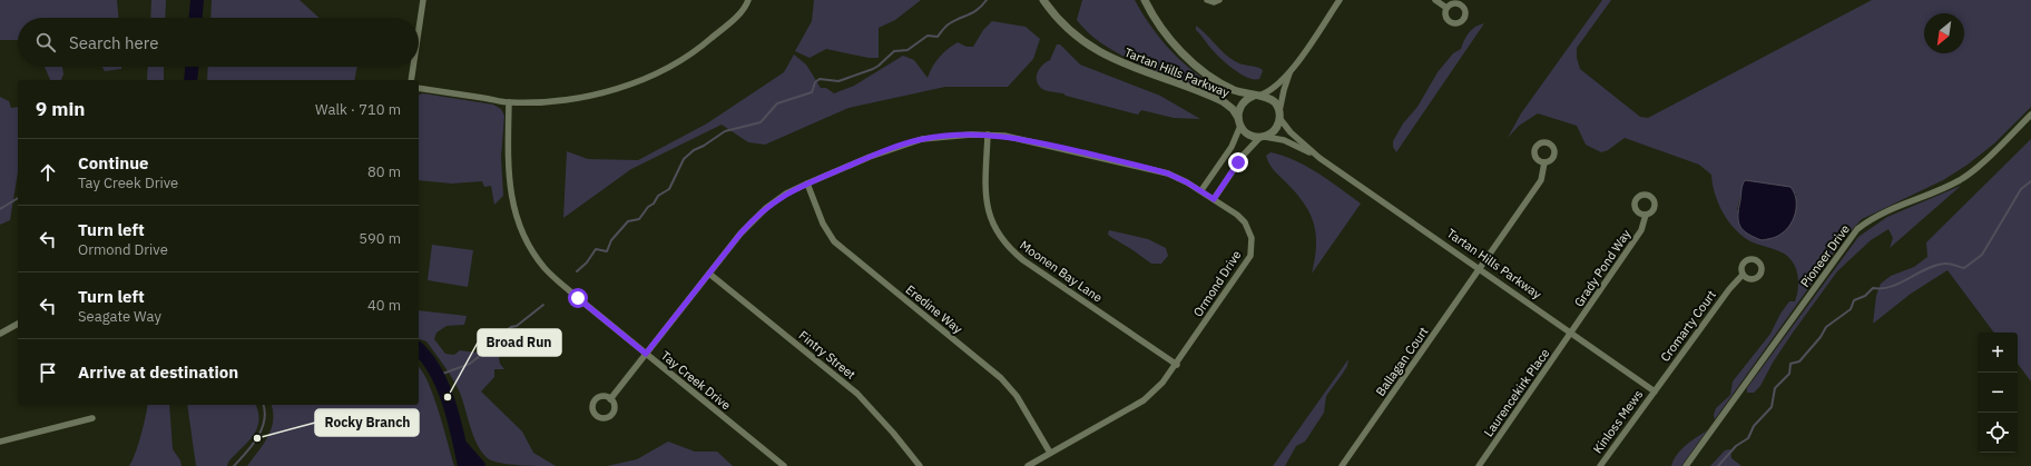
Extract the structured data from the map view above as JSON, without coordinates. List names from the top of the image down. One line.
{"streets":{"street":["Tartan Hills Parkway","Pioneer Drive","Grady Pond Way","Moonen Bay Lane","Ormond Drive","Eredine Way","Cromarty Court","Fintry Street","Ballagan Court","Tay Creek Drive","Laurencekirk Place","Kinloss Mews"]},"crossings":[["Tartan Hills Parkway","Grady Pond Way"],["Tartan Hills Parkway","Cromarty Court"],["Tartan Hills Parkway","Ballagan Court"],["Tartan Hills Parkway","Laurencekirk Place"],["Tartan Hills Parkway","Kinloss Mews"],["Grady Pond Way","Laurencekirk Place"],["Moonen Bay Lane","Ormond Drive"],["Ormond Drive","Eredine Way"],["Ormond Drive","Fintry Street"],["Ormond Drive","Tay Creek Drive"],["Cromarty Court","Kinloss Mews"]],"places":["Broad Run","Rocky Branch"],"north":"bottom left","page":{"search":"Search here","heading":["9 min","Walk · 710 m"],"list":[["Continue","Tay Creek Drive","80 m"],["Turn left","Ormond Drive","590 m"],["Turn left","Seagate Way","40 m"],"Arrive at destination"],"map_buttons":["+","−"]}}
